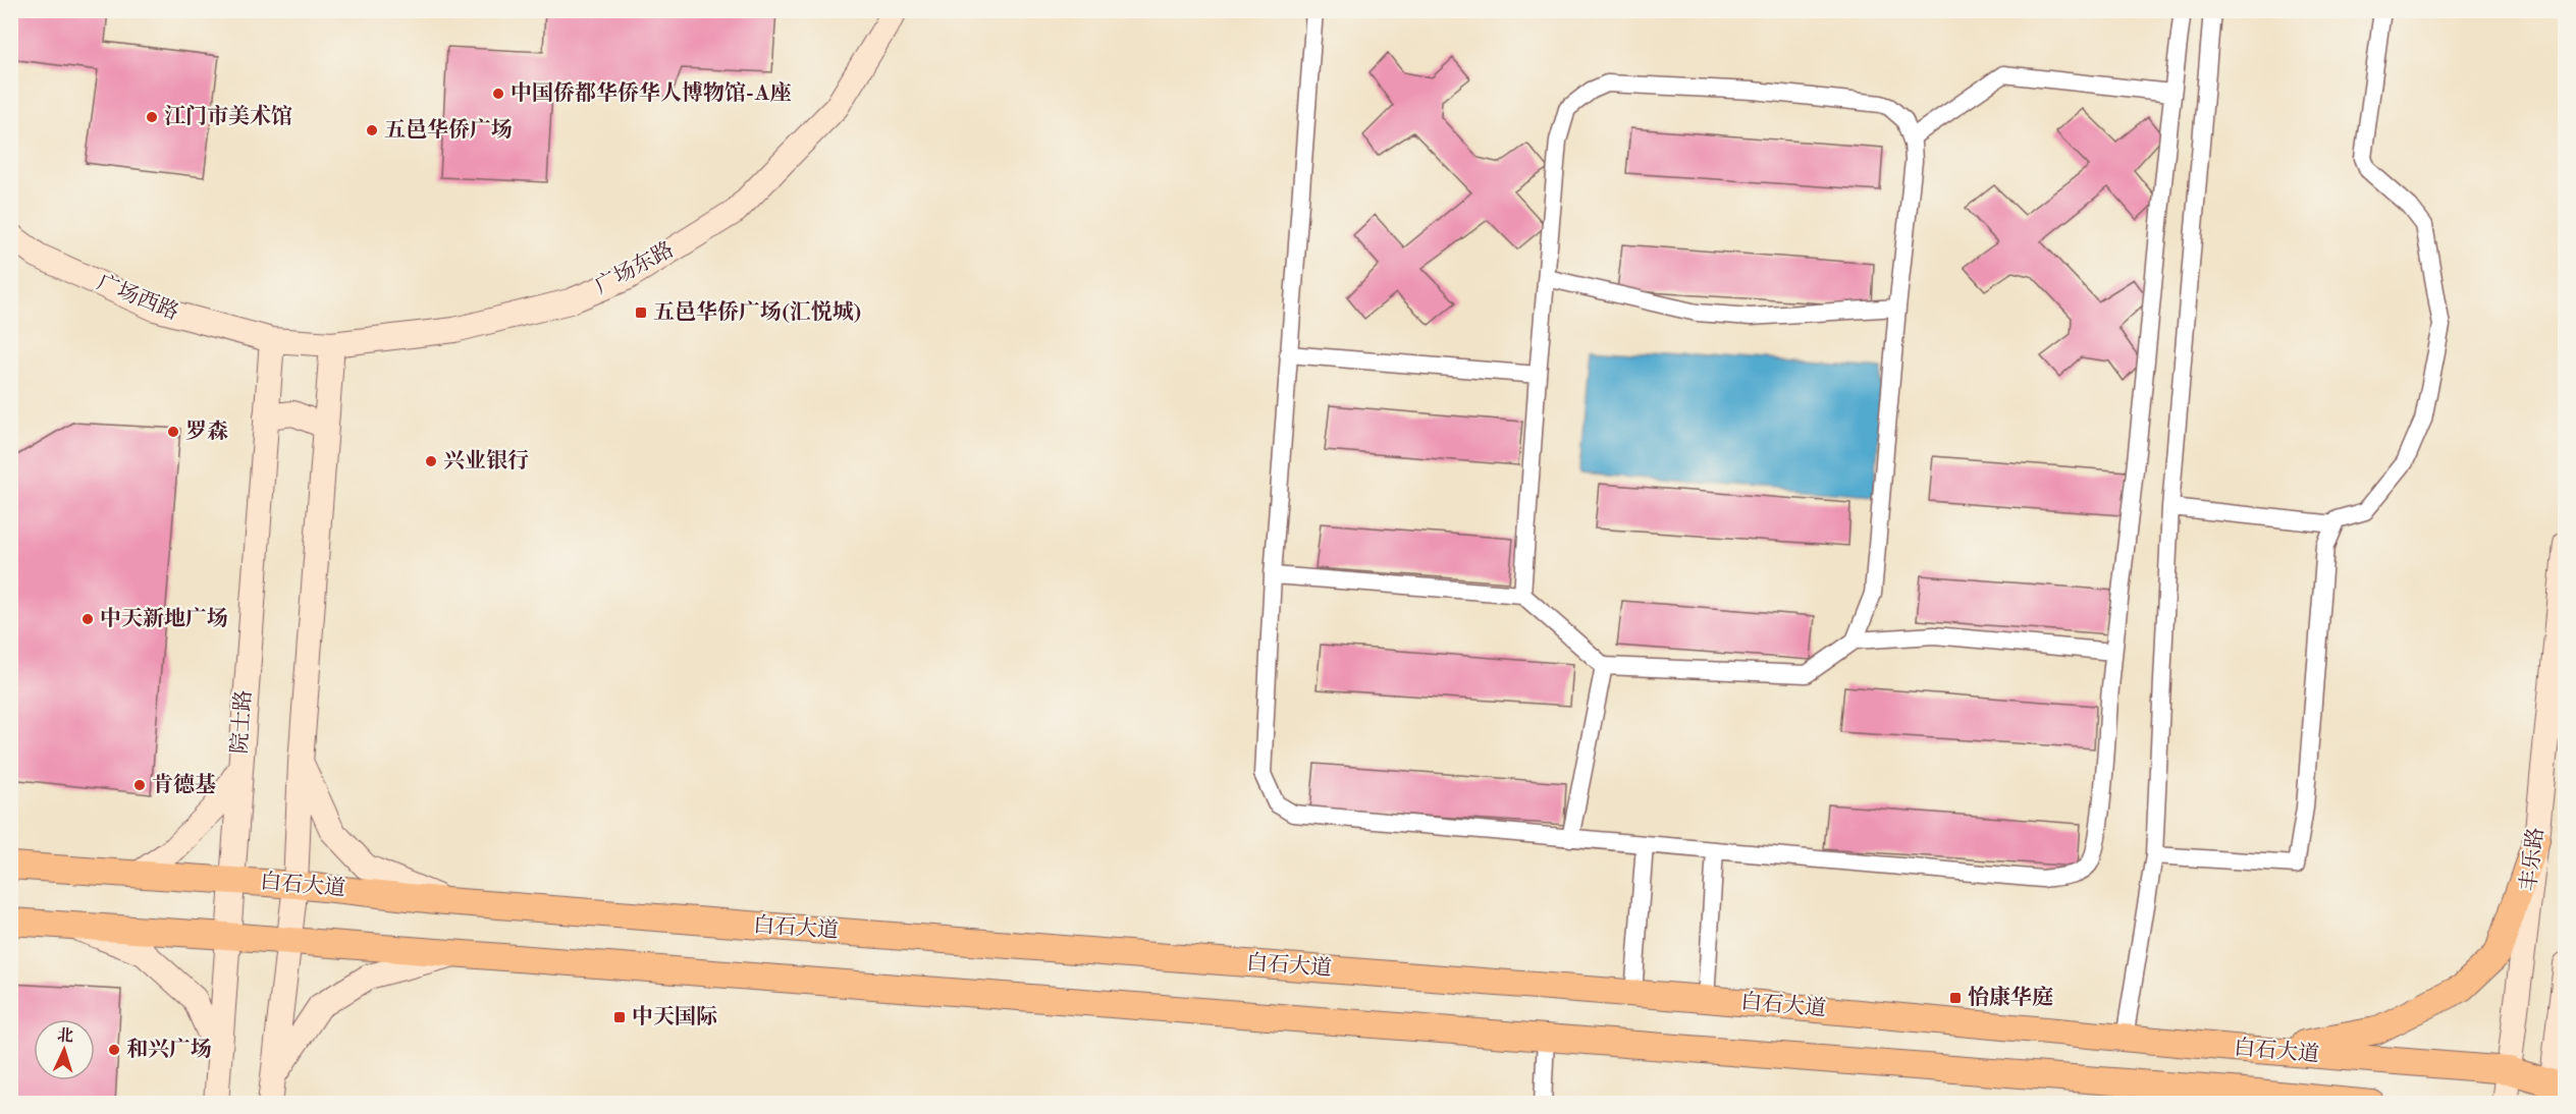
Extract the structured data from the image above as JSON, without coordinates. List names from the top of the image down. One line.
{"streets":{"main road":["广场东路","广场西路","院士路","丰乐路","白石大道"]},"crossings":[["广场东路","广场西路"],["广场东路","院士路"],["广场西路","院士路"],["院士路","白石大道"],["丰乐路","白石大道"]],"places":{"other":["中国侨都华侨华人博物馆-A座","江门市美术馆","五邑华侨广场","罗森","兴业银行","中天新地广场","肯德基","和兴广场"],"transit":["五邑华侨广场(汇悦城)","怡康华庭","中天国际"]},"north":"top"}
